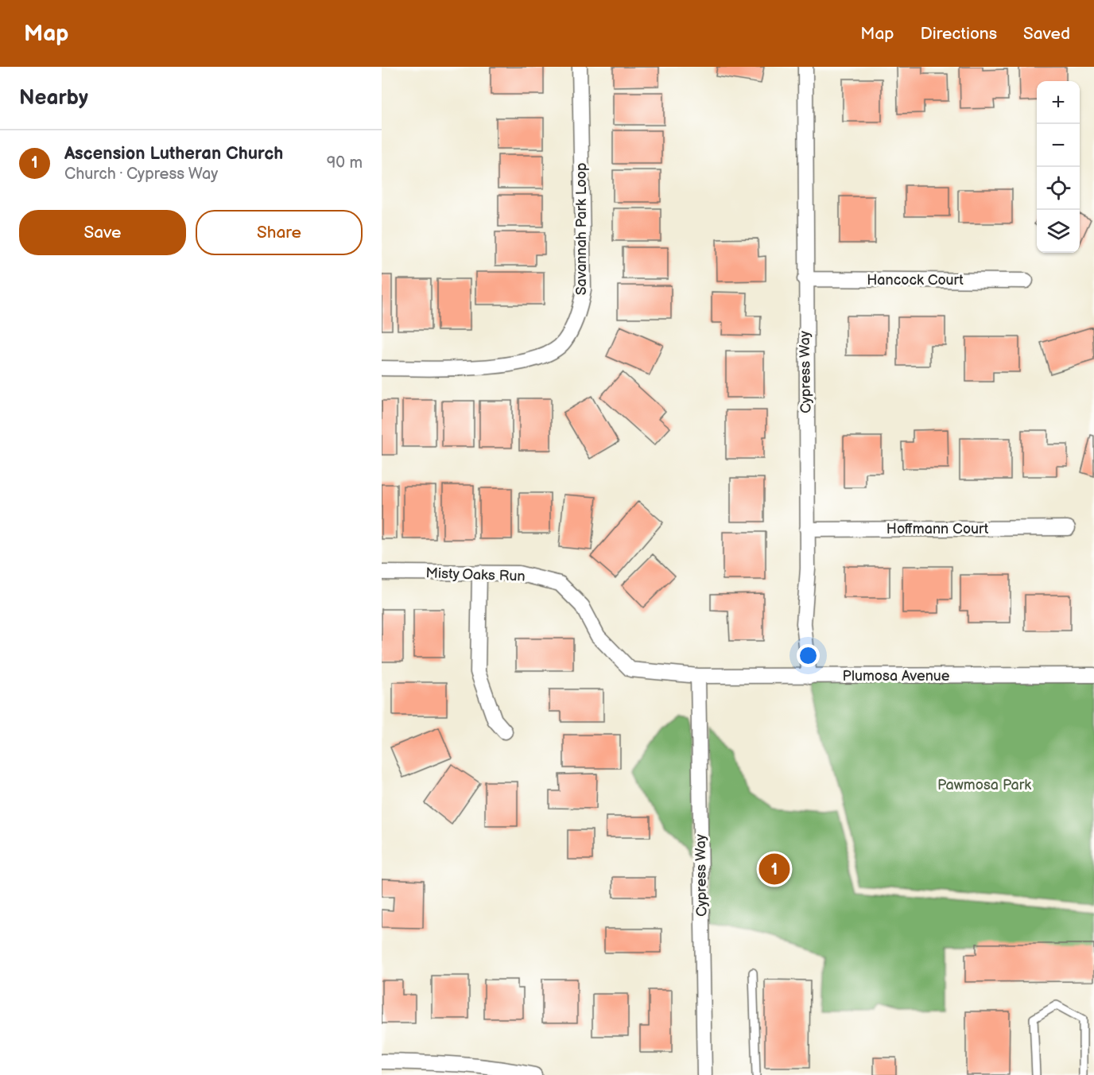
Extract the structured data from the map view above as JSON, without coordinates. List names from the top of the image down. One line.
{"streets":{"street":["Savannah Park Loop","Hancock Court","Cypress Way","Hoffmann Court","Misty Oaks Run","Plumosa Avenue"]},"crossings":[["Hancock Court","Cypress Way"],["Cypress Way","Hoffmann Court"],["Cypress Way","Misty Oaks Run"],["Cypress Way","Plumosa Avenue"],["Misty Oaks Run","Plumosa Avenue"]],"parks":["Pawmosa Park"],"page":{"header":"Map","nav":["Map","Directions","Saved"],"heading":"Nearby","map_buttons":["+","−"],"list":[{"mark":"1","name":"Ascension Lutheran Church","note":"Church · Cypress Way","value":"90 m"}],"buttons":["Save","Share"],"pins":"1"}}
